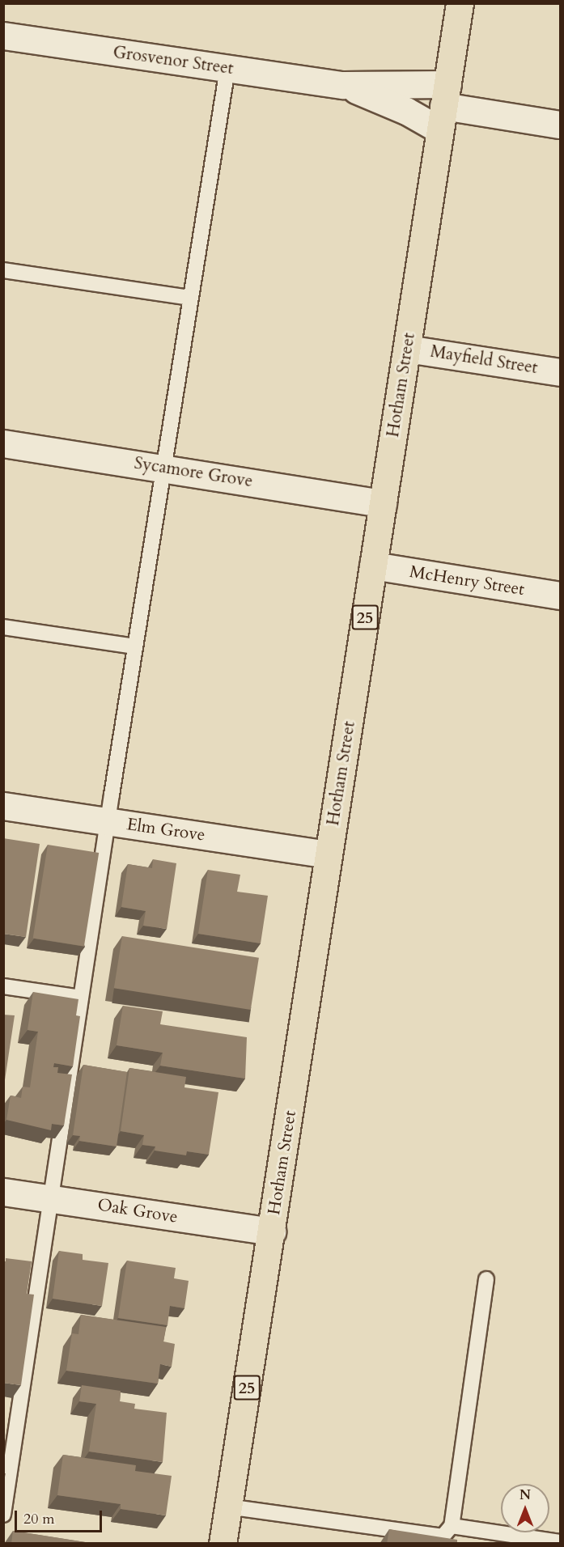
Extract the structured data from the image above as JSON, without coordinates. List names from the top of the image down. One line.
{"streets":{"main road":["Hotham Street","25"],"street":["Grosvenor Street","Mayfield Street","Sycamore Grove","McHenry Street","Elm Grove","Oak Grove"]},"crossings":[["Grosvenor Street","Hotham Street"],["Mayfield Street","Hotham Street"],["Hotham Street","Sycamore Grove"],["Hotham Street","McHenry Street"],["Hotham Street","Elm Grove"],["Hotham Street","Oak Grove"]],"scale_bar":"20 m","north":"top"}
